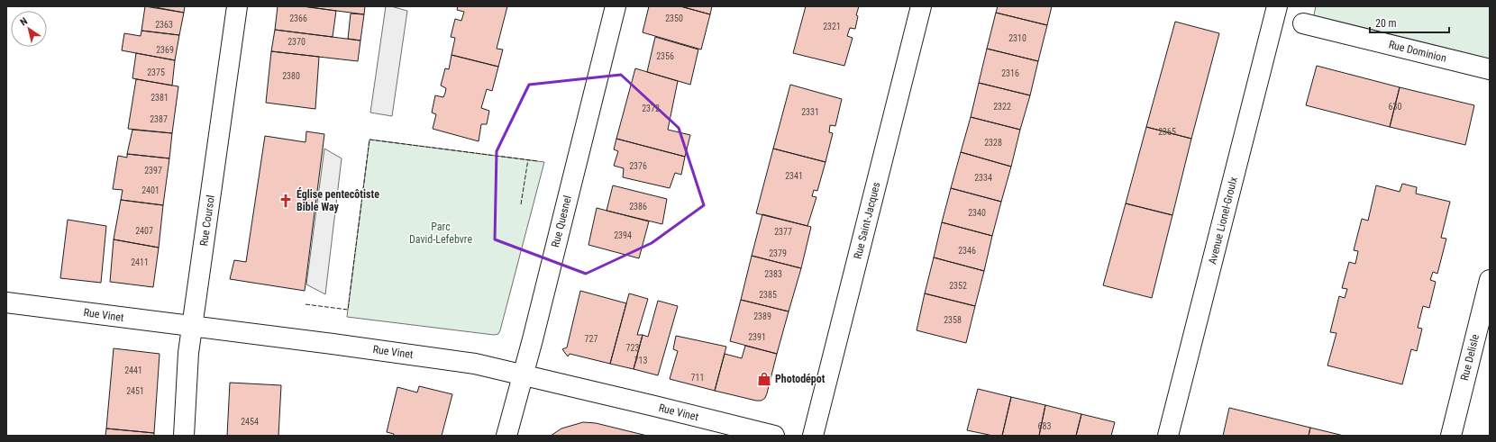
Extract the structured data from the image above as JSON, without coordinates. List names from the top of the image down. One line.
{"streets":{"street":["Rue Dominion","Rue Coursol","Rue Saint-Jacques","Avenue Lionel-Groulx","Rue Quesnel","Rue Vinet","Rue Delisle"]},"crossings":[["Rue Coursol","Rue Vinet"],["Rue Quesnel","Rue Vinet"]],"parks":["Parc David-Lefebvre"],"places":{"church":["Église pentecôtiste Bible Way"],"shop":["Photodépot"]},"house_numbers":["2366","2350","2363","2321","2310","2370","2369","2356","2375","2316","2380","2381","2322","630","2372","2331","2387","2365","2328","2376","2397","2341","2334","2401","2386","2340","2407","2377","2394","2346","2379","2411","2383","2352","2385","2389","2358","2391","727","723","713","2441","711","2451","2454","683"],"scale_bar":"20 m","north":"top left"}
